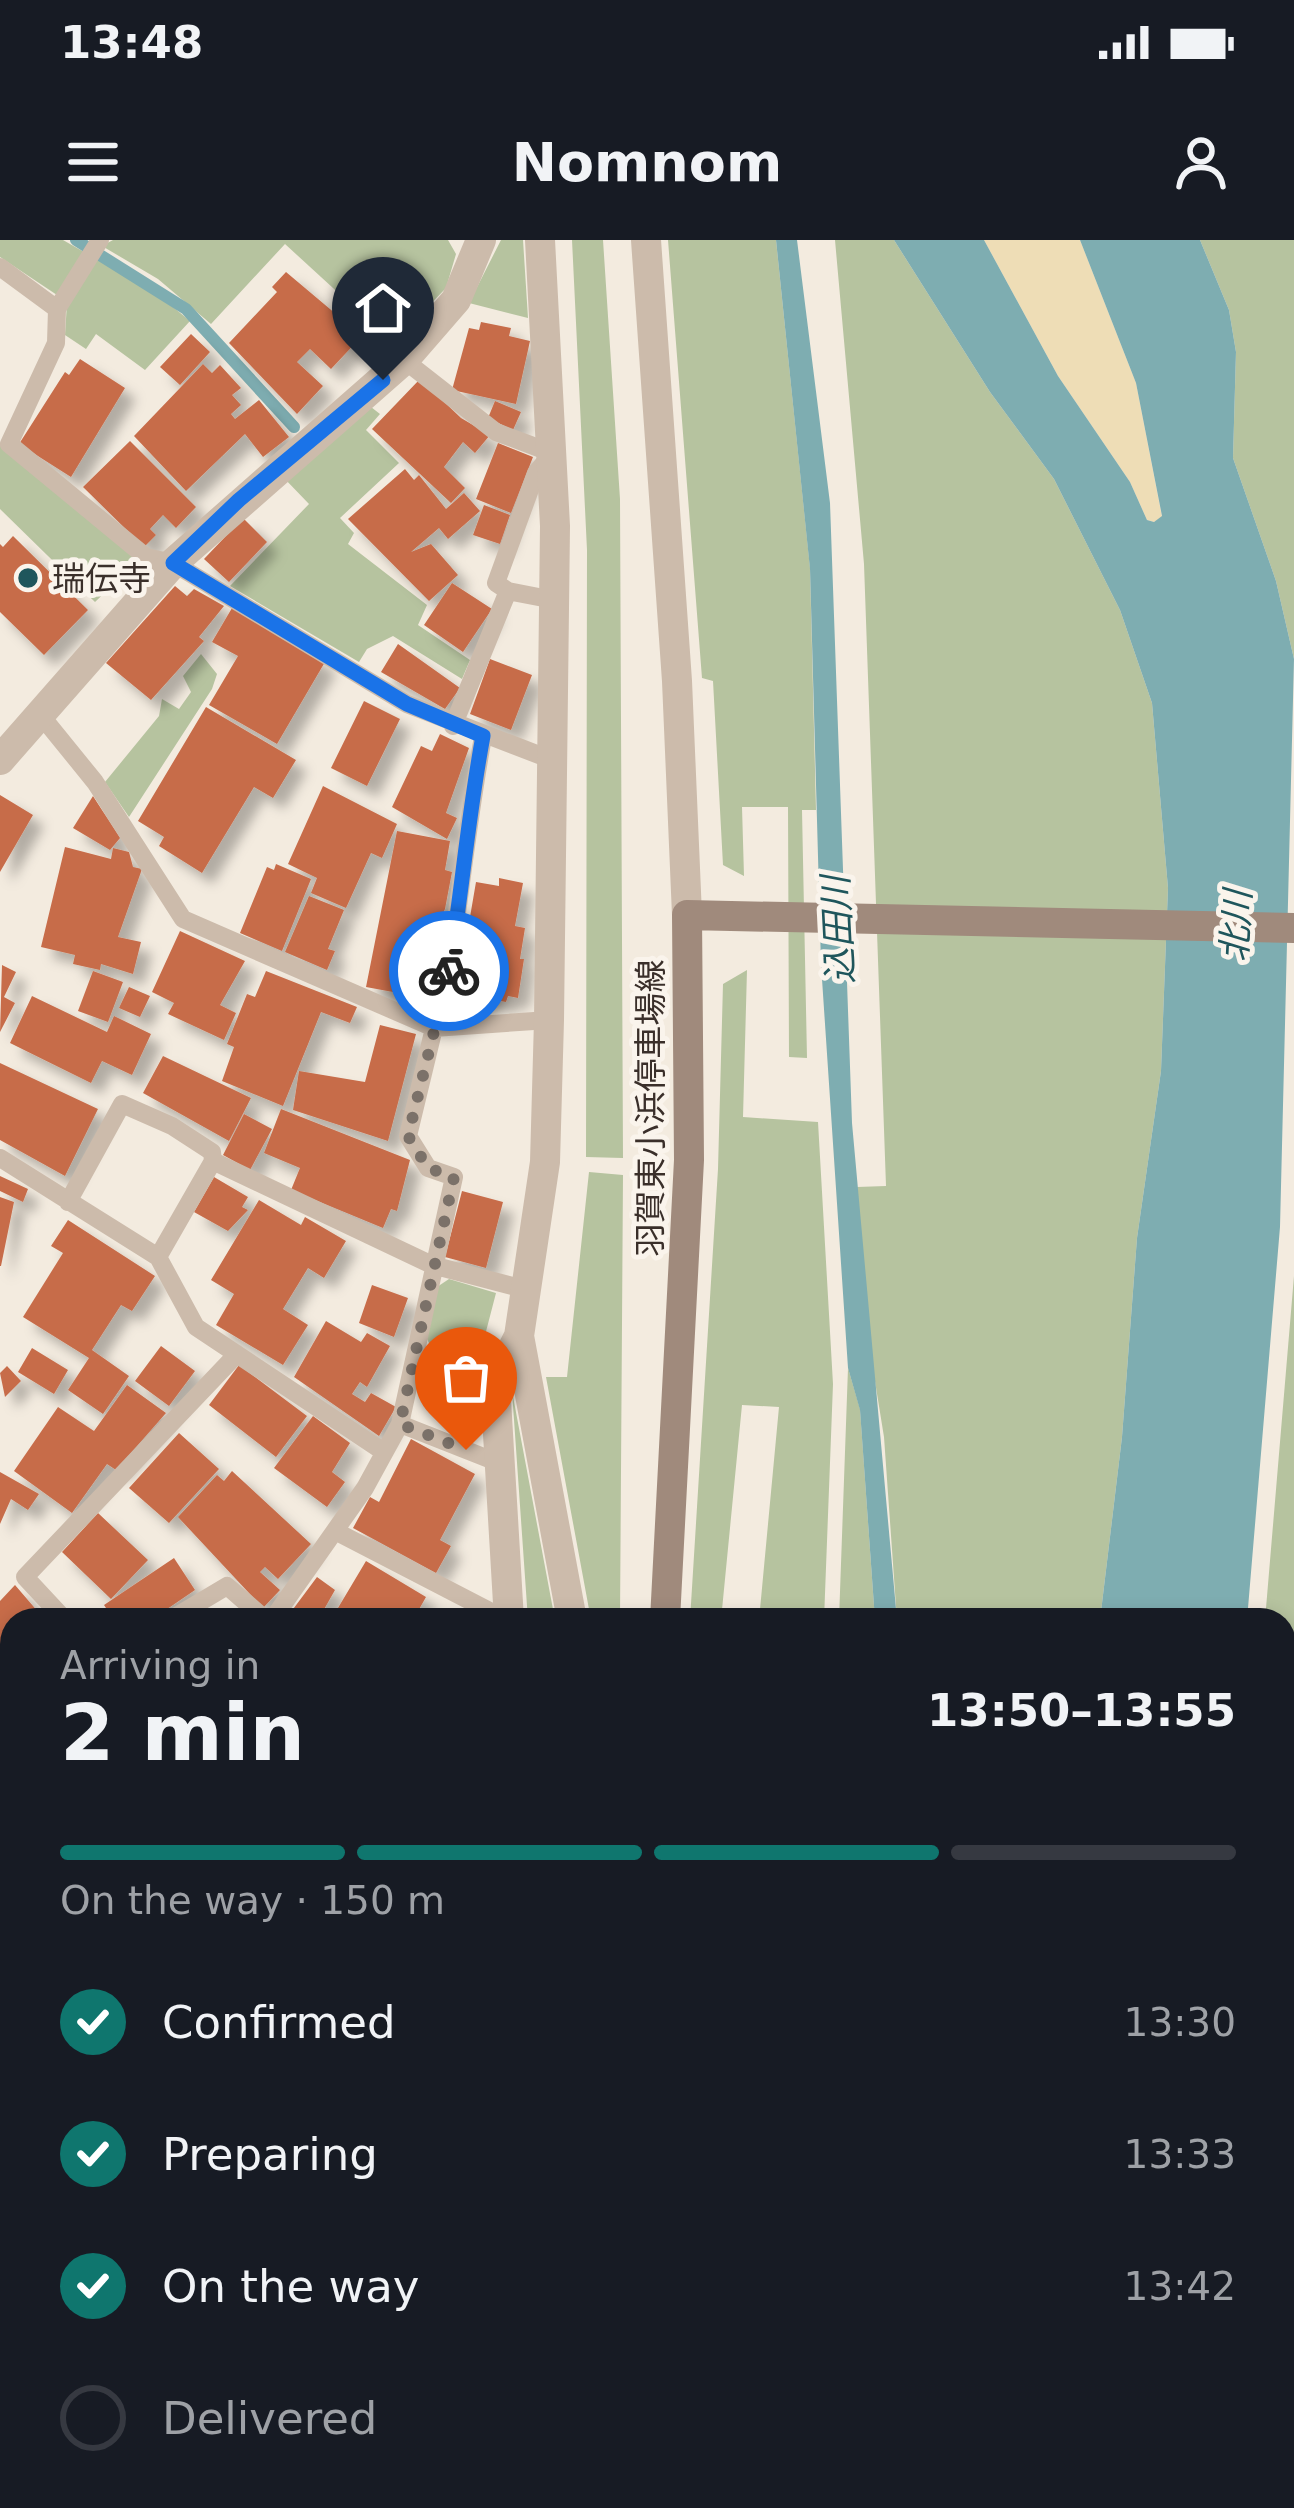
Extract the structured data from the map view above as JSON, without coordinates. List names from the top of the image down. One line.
{"streets":{"main road":["羽賀東小浜停車場線"]},"water":["北川","込田川"],"places":["瑞伝寺"],"page":{"status":"13:48","header":"Nomnom","heading":["2 min","Arriving in","13:50–13:55"],"bar":"On the way · 150 m","list":[["Confirmed","13:30"],["Preparing","13:33"],["On the way","13:42"],"Delivered"]}}
